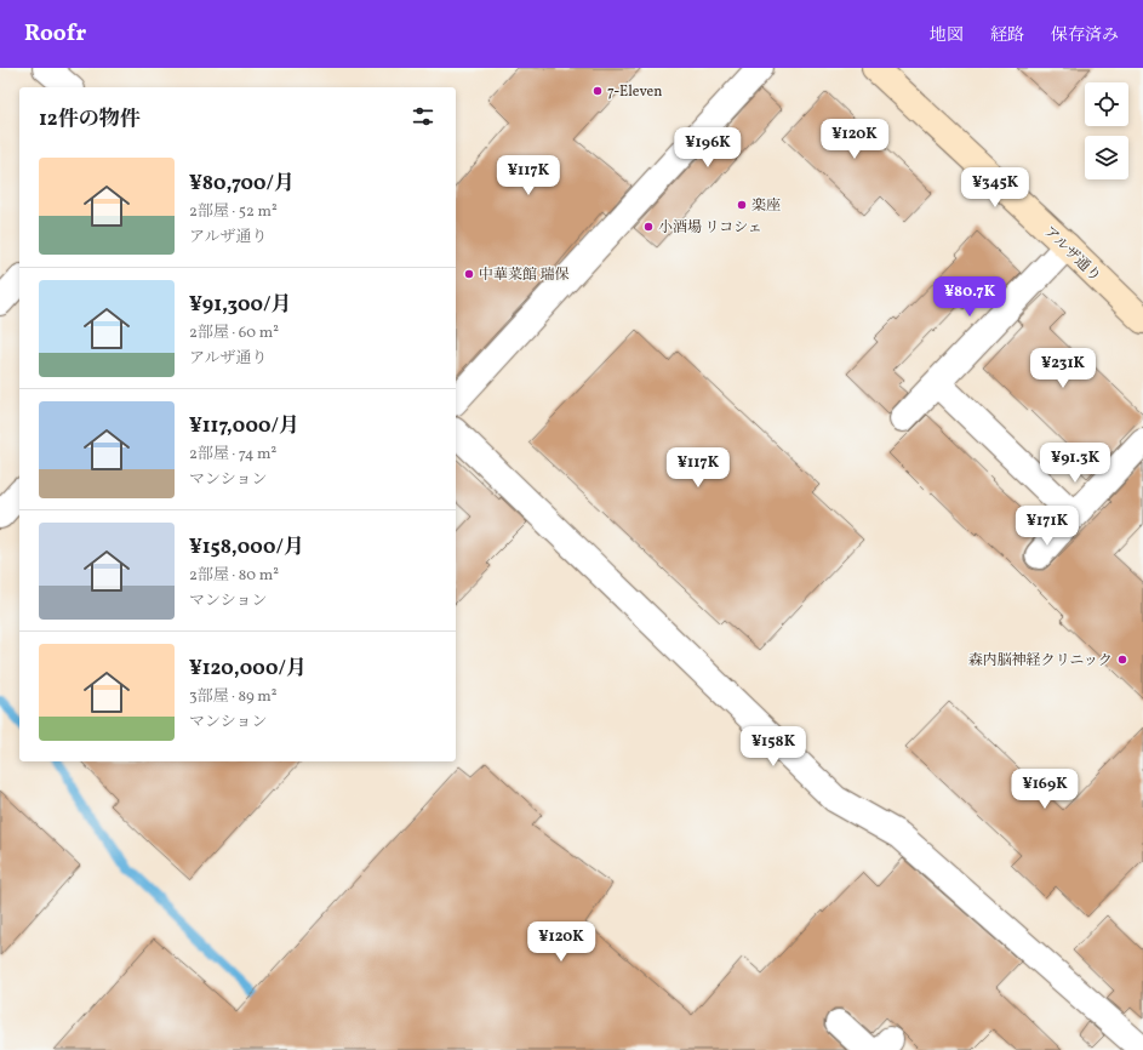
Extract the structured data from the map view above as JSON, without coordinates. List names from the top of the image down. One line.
{"streets":{"street":["アルザ通り"]},"places":["7-Eleven","楽座","小酒場 リコシェ","中華菜館 瑞保","森内脳神経クリニック"],"page":{"header":"Roofr","nav":["地図","経路","保存済み"],"heading":"12件の物件","price":["¥120K","¥196K","¥117K","¥345K","¥80.7K","¥231K","¥91.3K","¥117K","¥171K","¥158K","¥169K","¥120K"],"list":[{"name":"¥80,700/月","note":"2部屋 · 52 m² · アルザ通り"},{"name":"¥91,300/月","note":"2部屋 · 60 m² · アルザ通り"},{"name":"¥117,000/月","note":"2部屋 · 74 m² · マンション"},{"name":"¥158,000/月","note":"2部屋 · 80 m² · マンション"},{"name":"¥120,000/月","note":"3部屋 · 89 m² · マンション"}]}}
